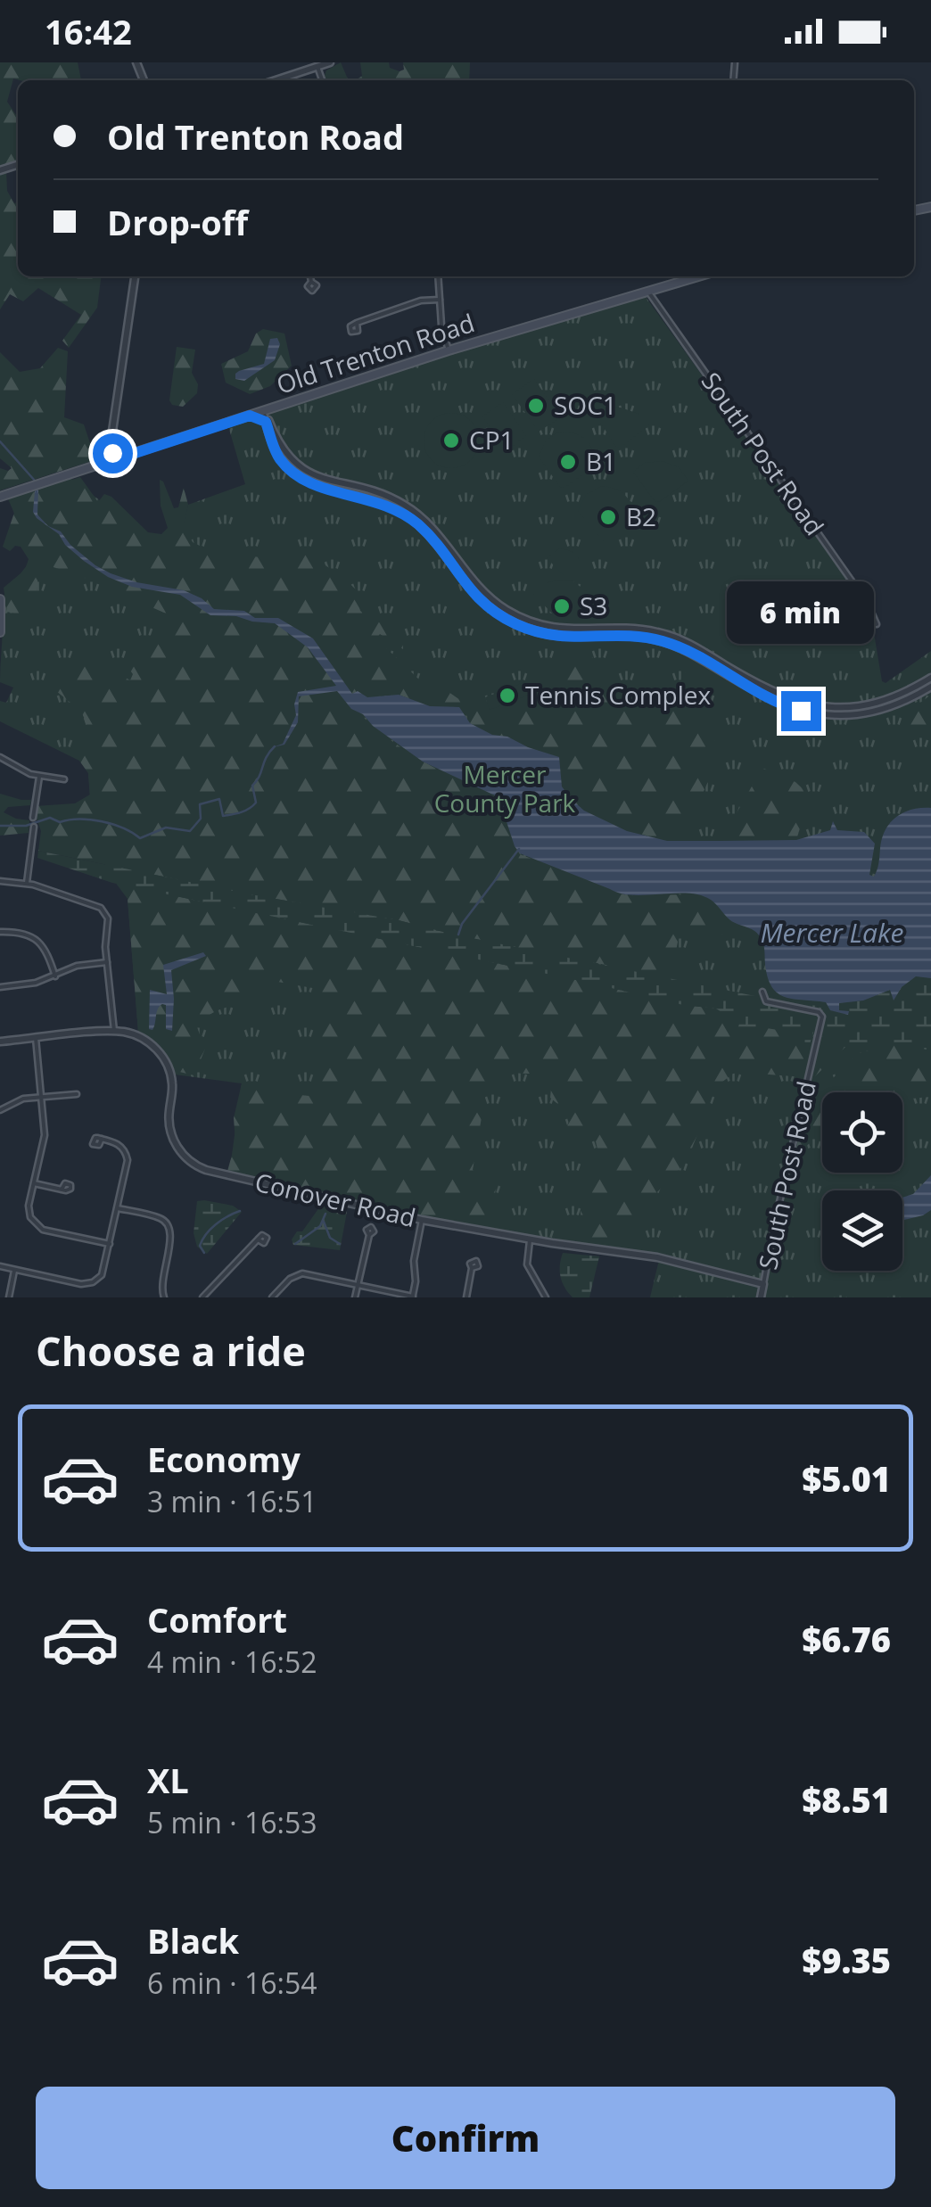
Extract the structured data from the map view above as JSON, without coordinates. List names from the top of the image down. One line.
{"streets":{"main road":["Old Trenton Road"],"street":["South Post Road","Conover Road"]},"crossings":[["Old Trenton Road","South Post Road"],["South Post Road","Conover Road"]],"water":["Mercer Lake"],"parks":["Mercer County Park"],"places":["SOC1","CP1","B1","B2","S3","Tennis Complex"],"page":{"status":"16:42","banner":["Old Trenton Road","Drop-off"],"bubble":"6 min","heading":"Choose a ride","list":[{"name":"Economy","note":"3 min · 16:51","value":"$5.01"},{"name":"Comfort","note":"4 min · 16:52","value":"$6.76"},{"name":"XL","note":"5 min · 16:53","value":"$8.51"},{"name":"Black","note":"6 min · 16:54","value":"$9.35"}],"buttons":"Confirm"}}
